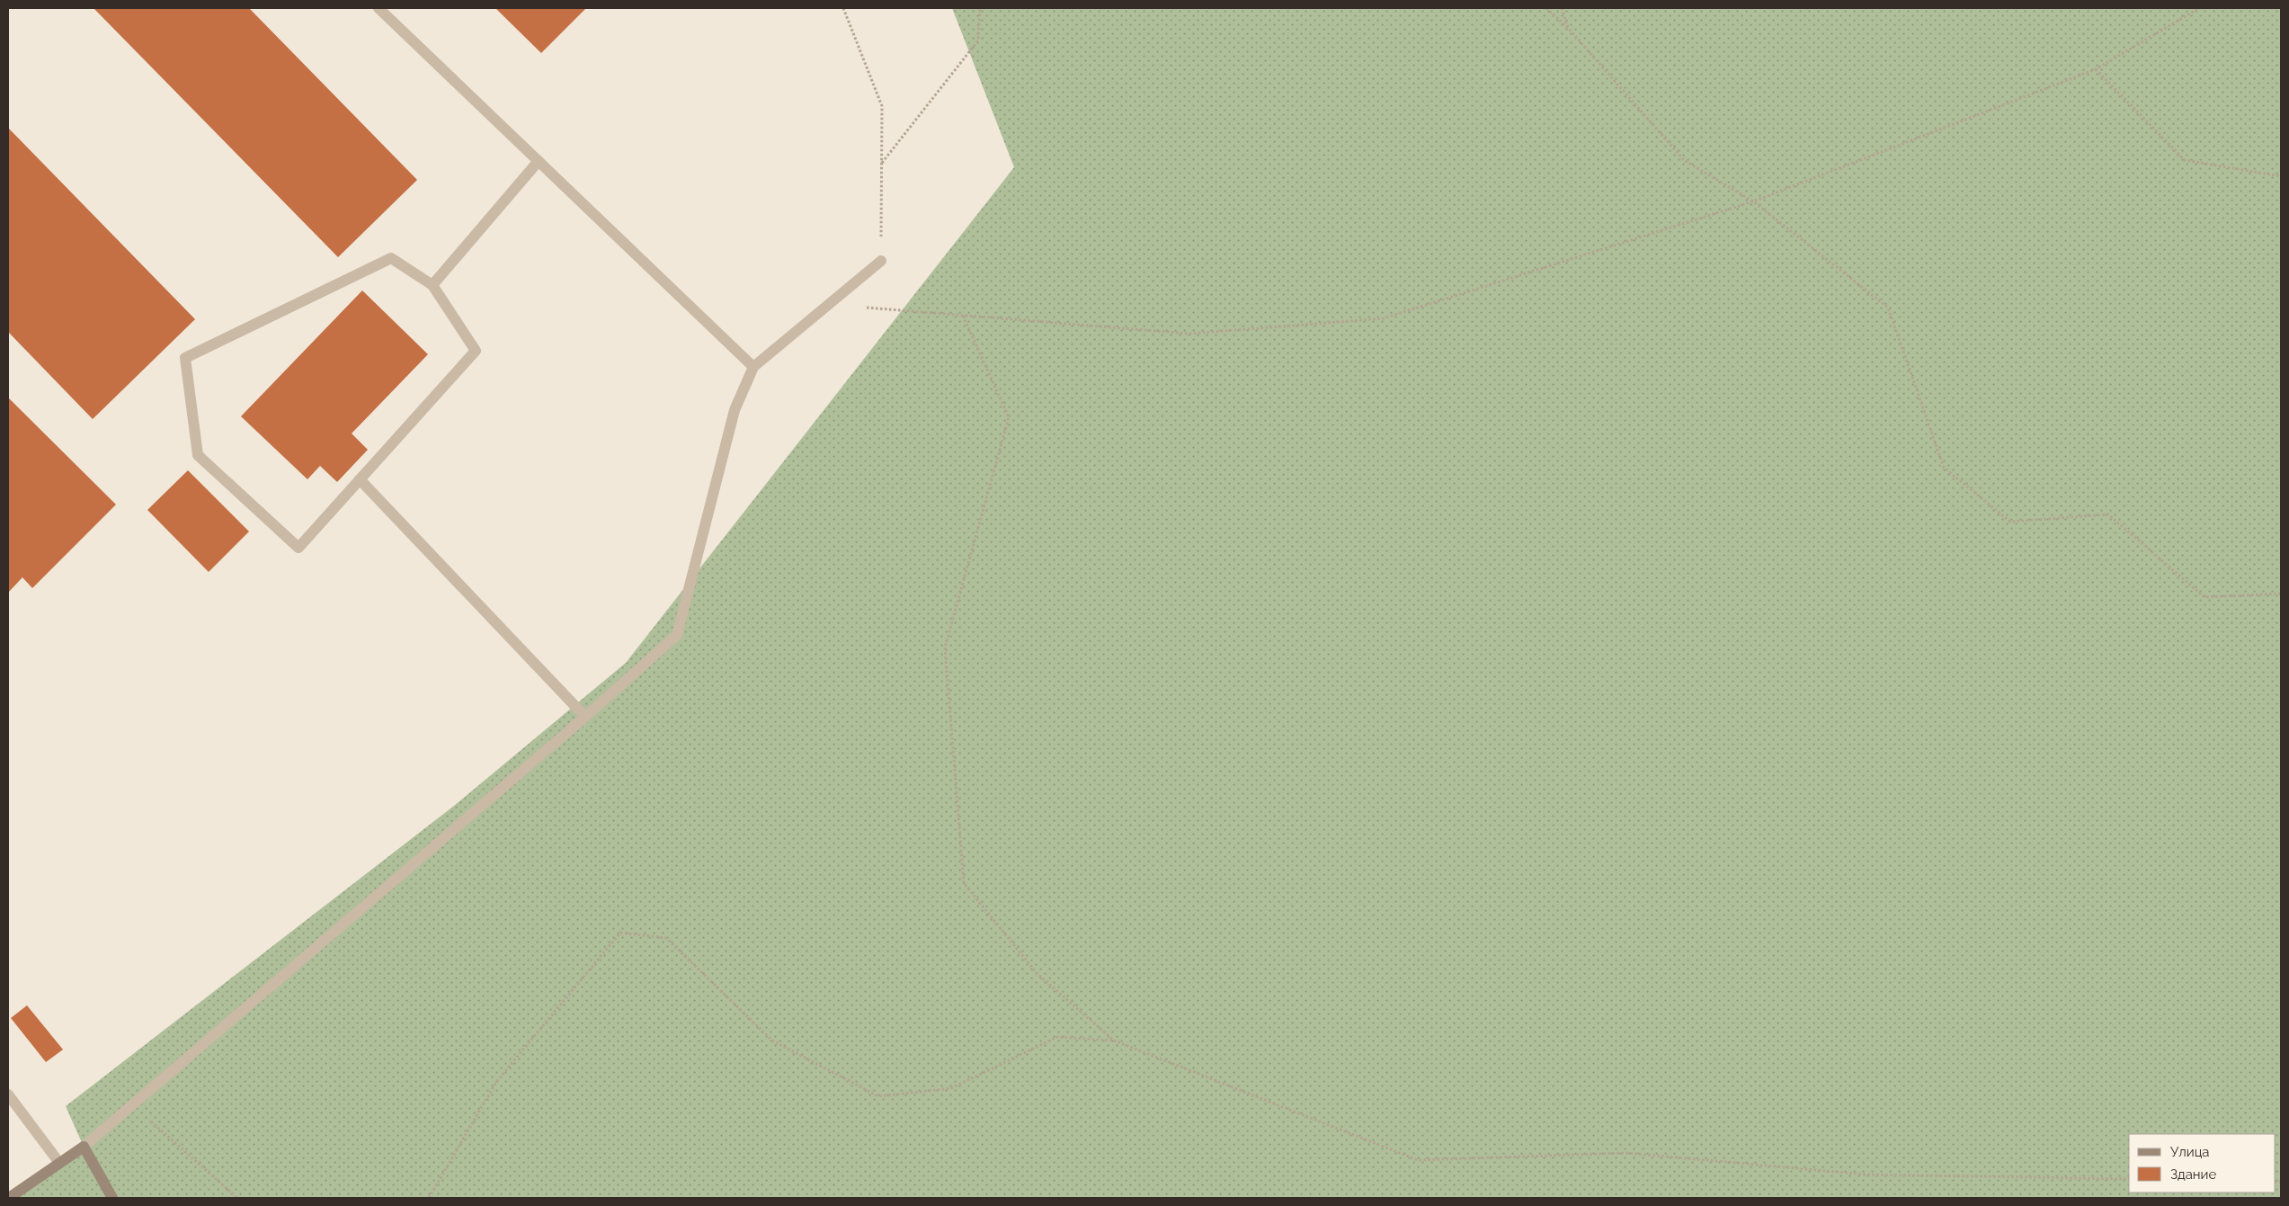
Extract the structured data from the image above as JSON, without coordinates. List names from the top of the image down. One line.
{"legend":["Улица","Здание"]}
